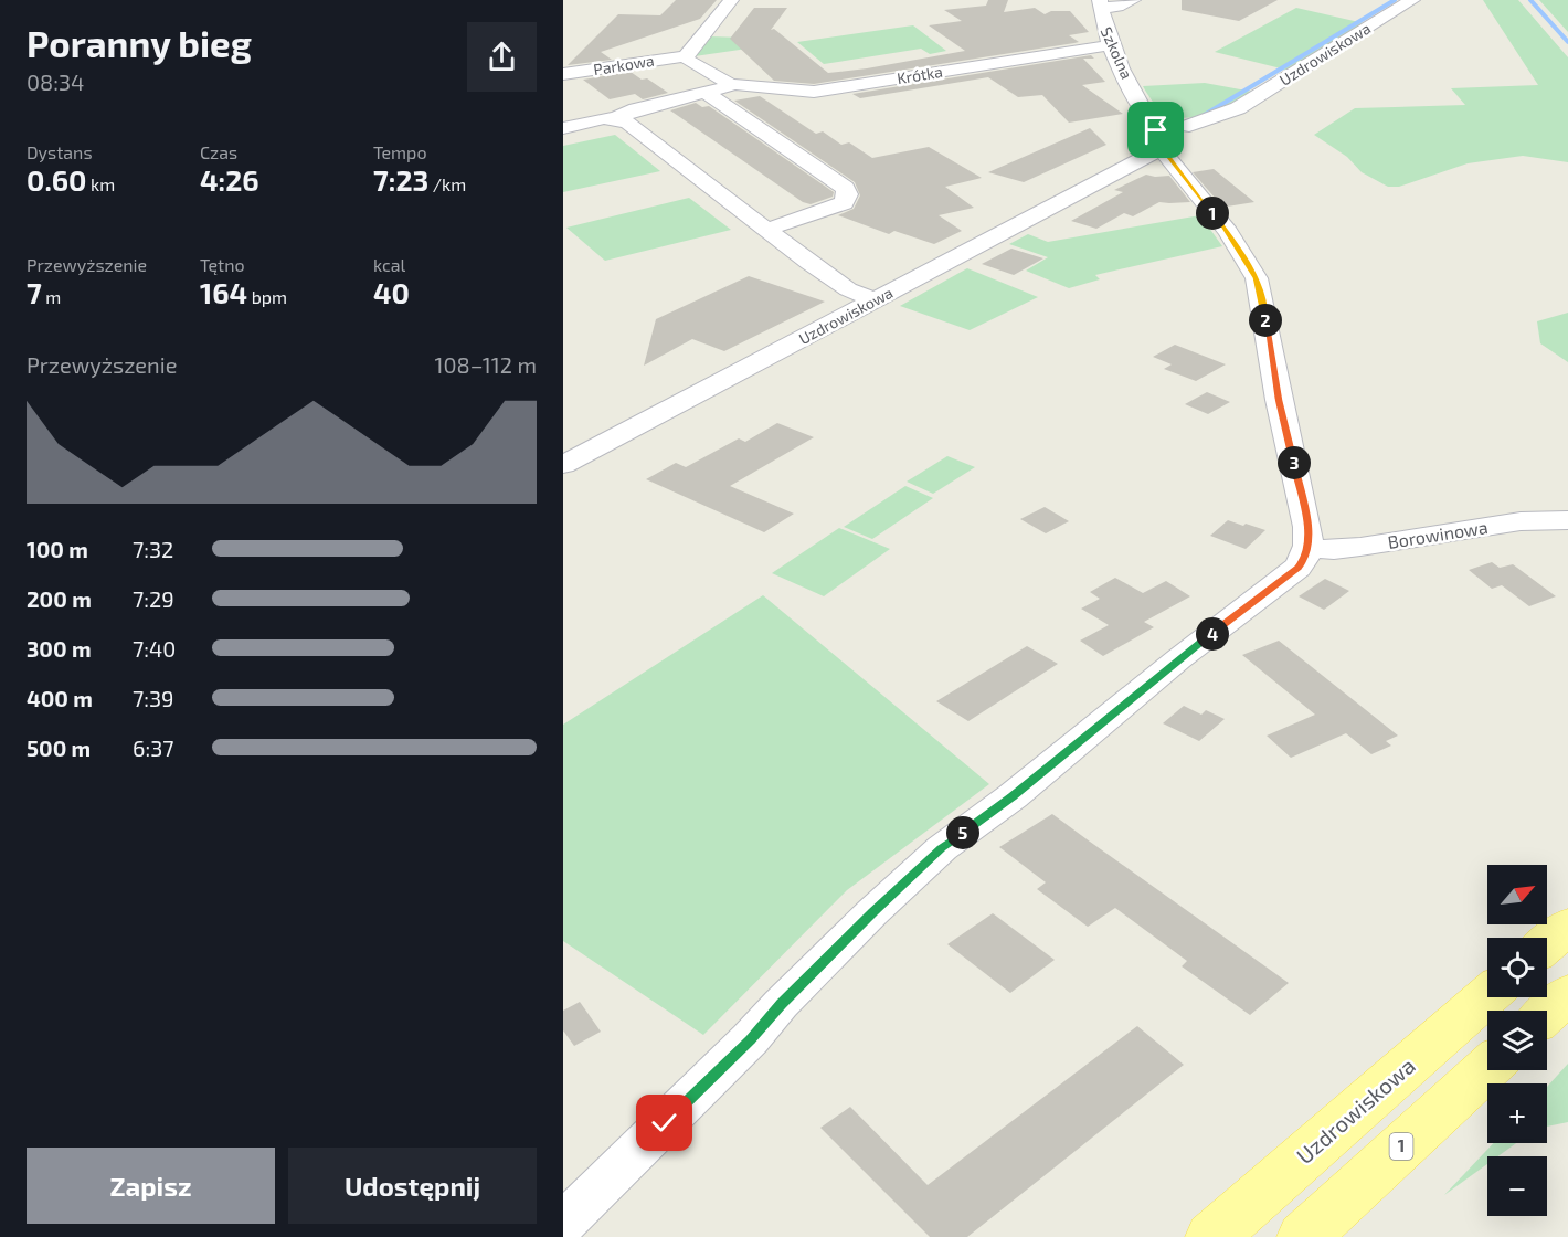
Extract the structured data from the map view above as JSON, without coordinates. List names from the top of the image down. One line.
{"streets":{"main road":["Uzdrowiskowa","1"],"street":["Szkolna","Parkowa","Krótka","Borowinowa"]},"crossings":[["Szkolna","Uzdrowiskowa"],["Szkolna","Krótka"]],"north":"top right","page":{"heading":["Poranny bieg","08:34"],"stats":[["Dystans","0.60 km"],["Czas","4:26"],["Tempo","7:23 /km"],["Przewyższenie","7 m"],["Tętno","164 bpm"],["kcal","40"]],"pins":["1","2","3","4","5"],"chart":["Przewyższenie","108–112 m"],"list":[{"name":"100 m","note":"7:32"},{"name":"200 m","note":"7:29"},{"name":"300 m","note":"7:40"},{"name":"400 m","note":"7:39"},{"name":"500 m","note":"6:37"}],"map_buttons":["+","−"],"buttons":["Zapisz","Udostępnij"]}}
